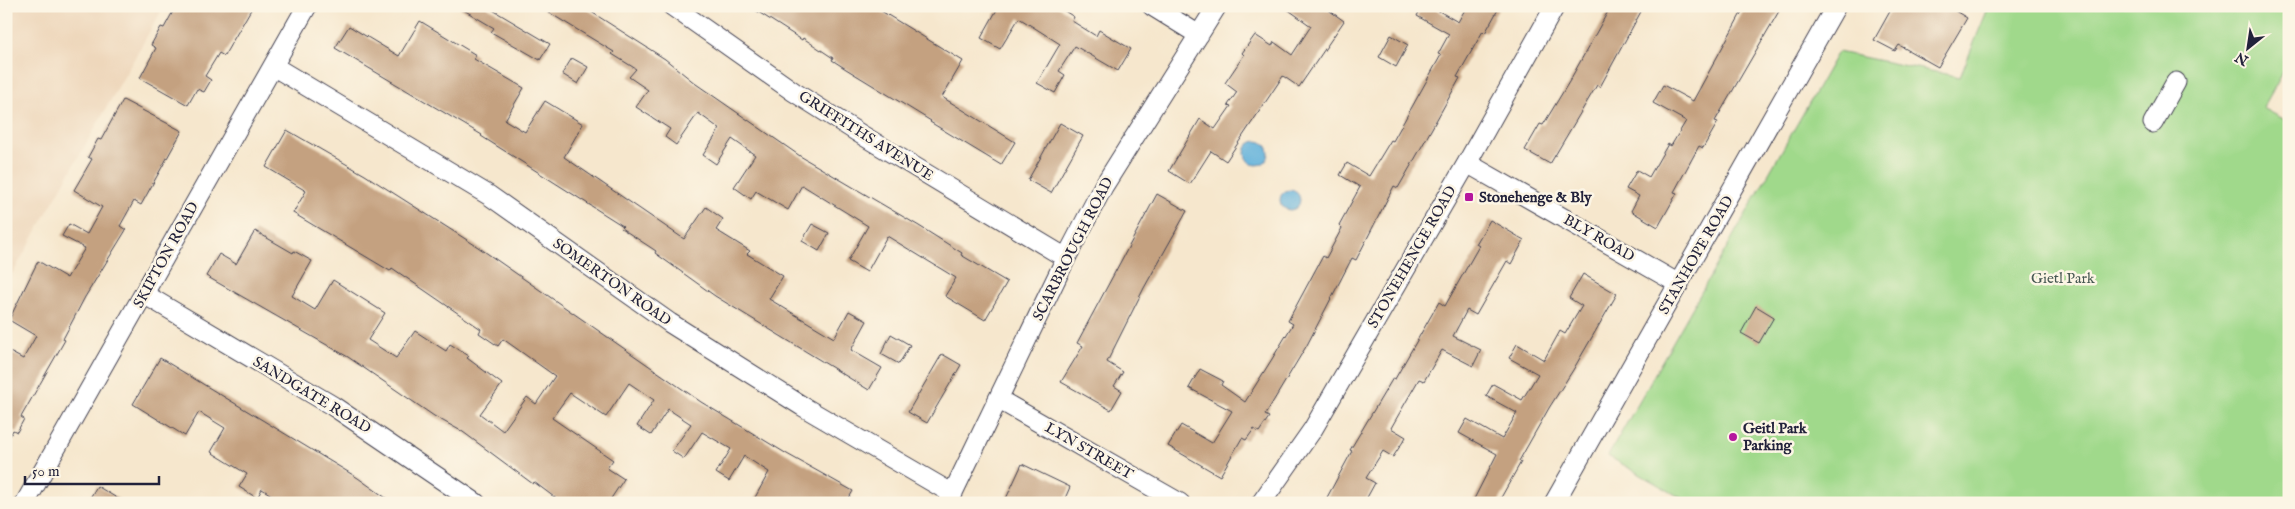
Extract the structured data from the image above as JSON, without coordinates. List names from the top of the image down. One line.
{"streets":{"street":["GRIFFITHS AVENUE","BLY ROAD","SCARBROUGH ROAD","SKIPTON ROAD","STANHOPE ROAD","STONEHENGE ROAD","SOMERTON ROAD","SANDGATE ROAD","LYN STREET"]},"crossings":[["GRIFFITHS AVENUE","SCARBROUGH ROAD"],["BLY ROAD","STANHOPE ROAD"],["BLY ROAD","STONEHENGE ROAD"],["SCARBROUGH ROAD","SOMERTON ROAD"],["SCARBROUGH ROAD","LYN STREET"],["SKIPTON ROAD","SOMERTON ROAD"],["SKIPTON ROAD","SANDGATE ROAD"]],"parks":["Gietl Park"],"places":{"transit":["Stonehenge & Bly"],"other":["Geitl Park Parking"]},"scale_bar":"50 m","north":"bottom left"}
